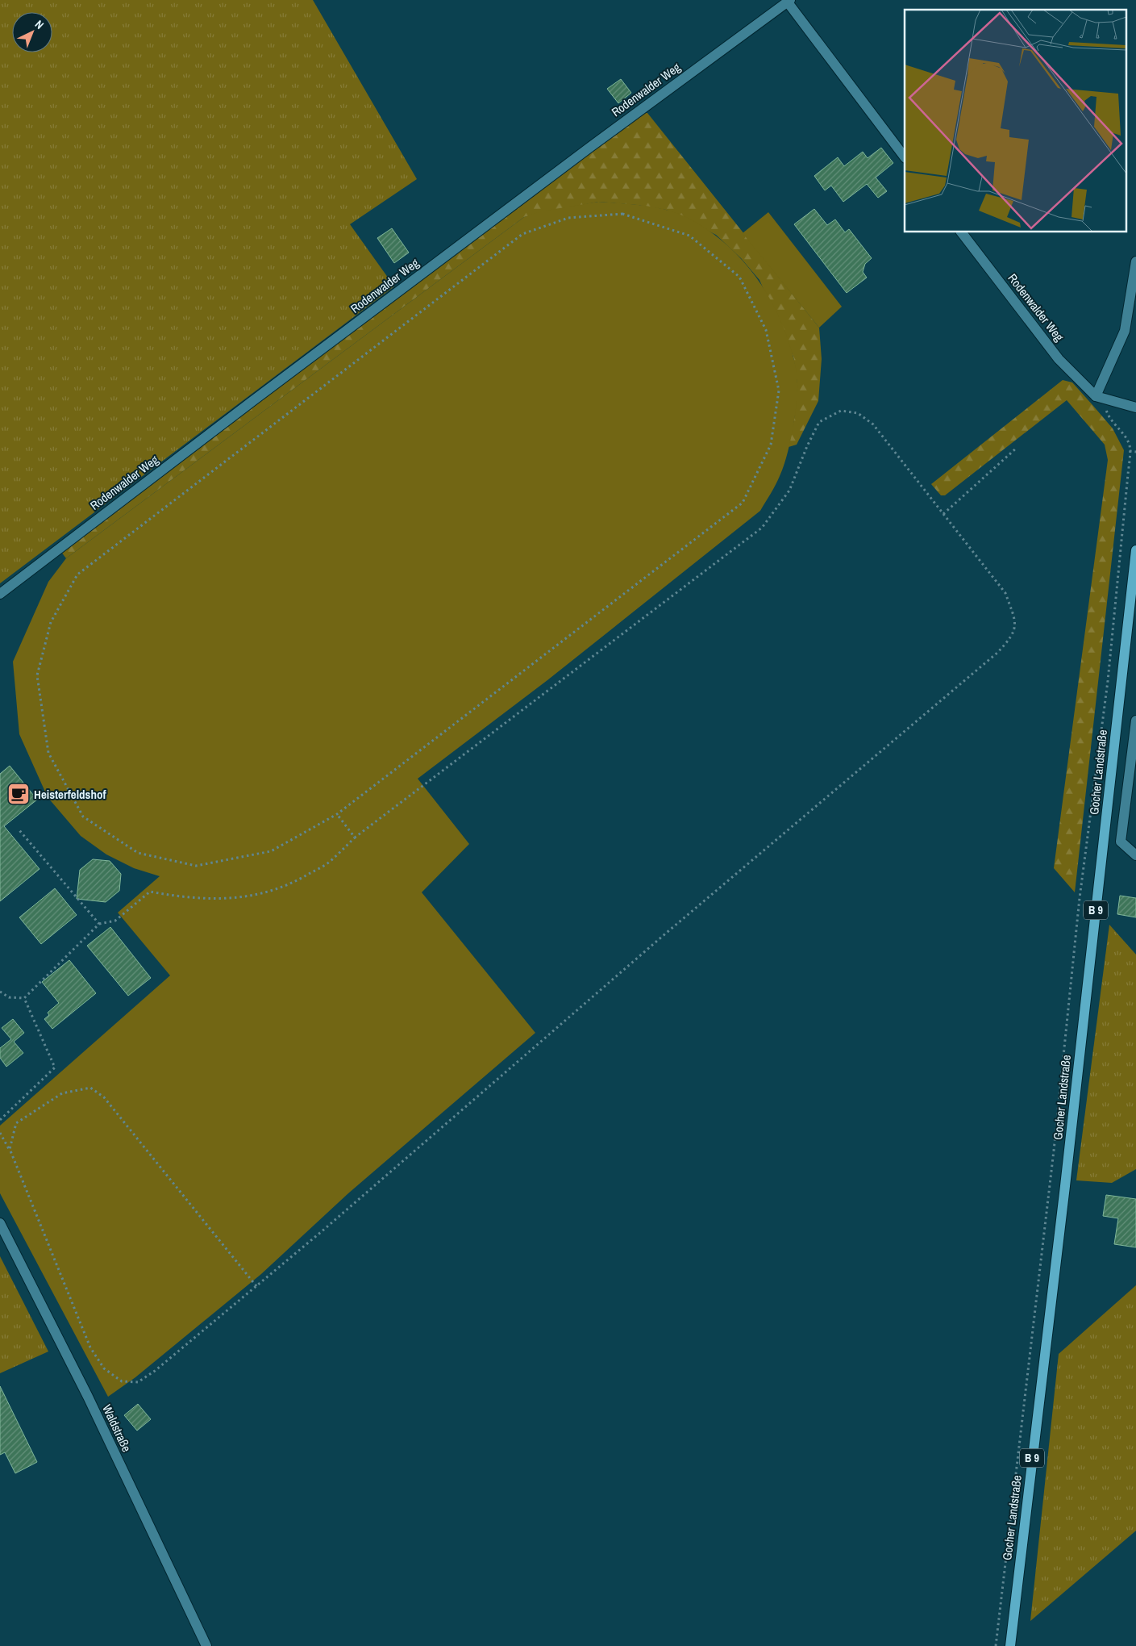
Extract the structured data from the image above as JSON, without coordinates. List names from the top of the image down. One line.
{"streets":{"main road":["Gocher Landstraße","B 9"],"street":["Rodenwalder Weg","Waldstraße"]},"places":{"cafe":["Heisterfeldshof"]},"north":"top right"}
